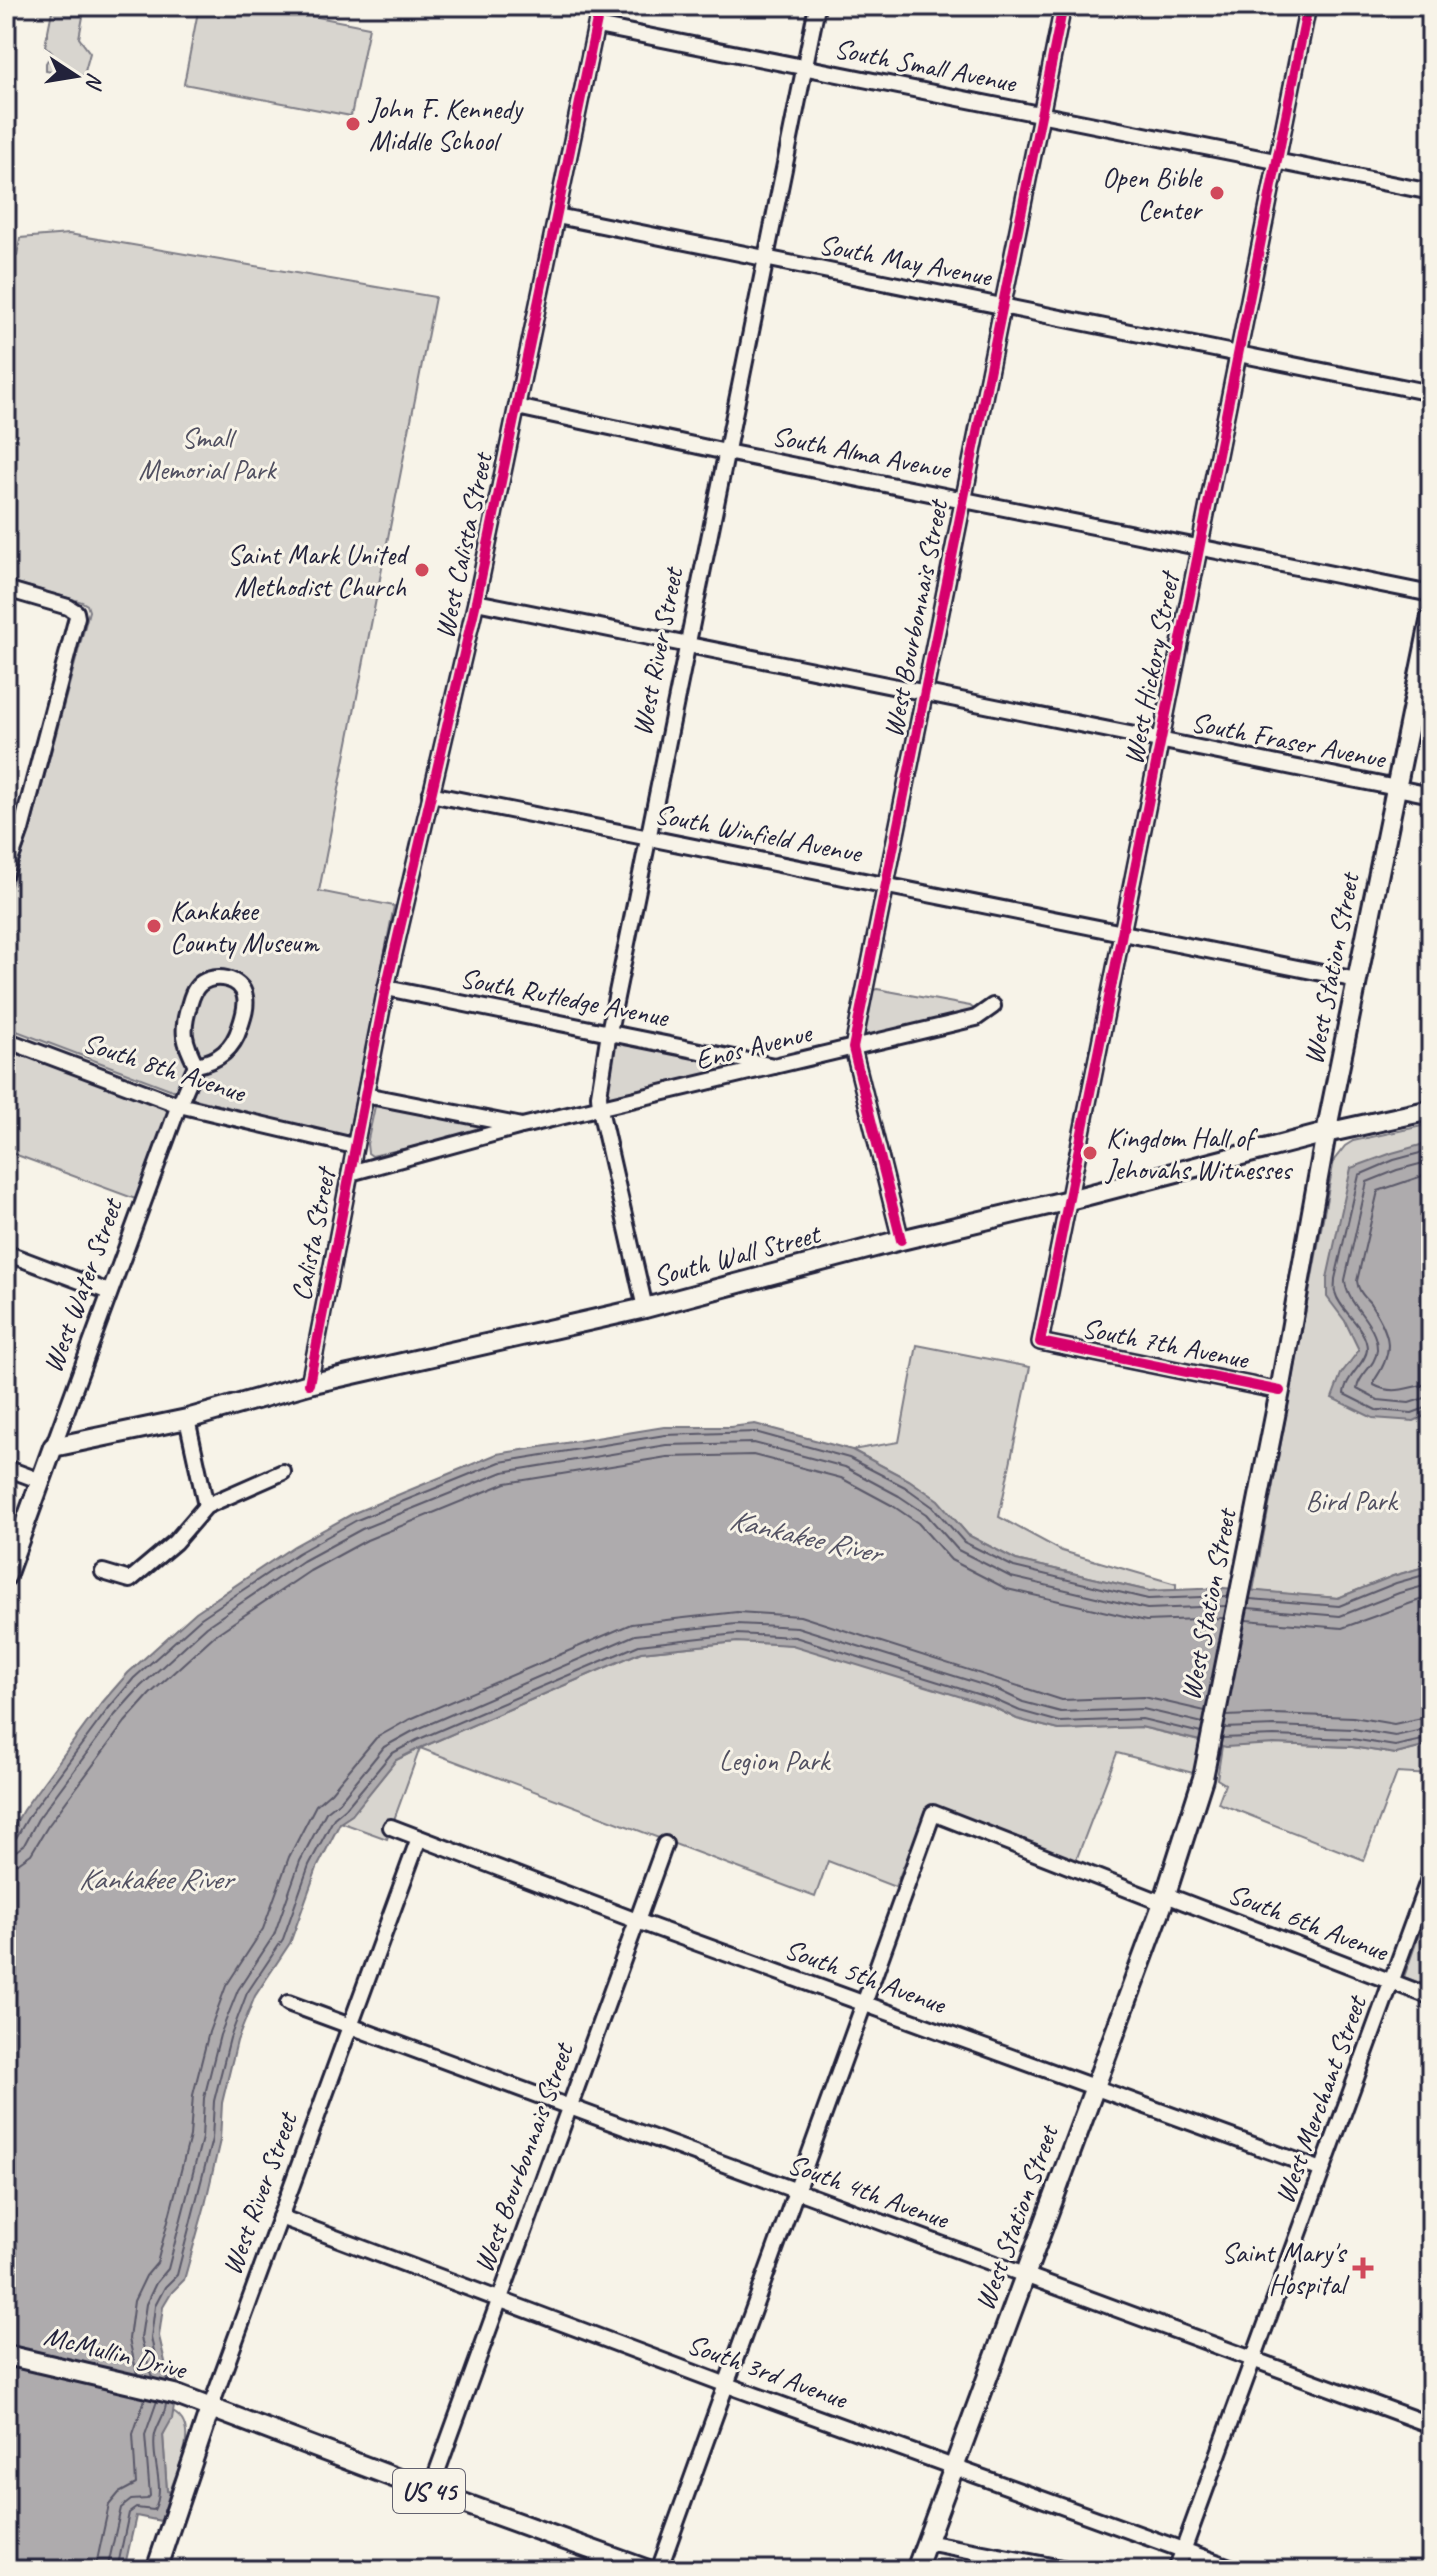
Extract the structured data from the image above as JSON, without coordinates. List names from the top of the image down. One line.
{"streets":{"main road":["West River Street","West Station Street","South Wall Street","West Water Street","McMullin Drive","US 45"],"street":["South Small Avenue","South May Avenue","South Alma Avenue","West Calista Street","West Bourbonnais Street","West Hickory Street","South Fraser Avenue","South Winfield Avenue","South Rutledge Avenue","Enos Avenue","South 8th Avenue","Calista Street","South 7th Avenue","South 6th Avenue","South 5th Avenue","West Merchant Street","South 4th Avenue","South 3rd Avenue"]},"crossings":[["South Small Avenue","West Calista Street"],["South Small Avenue","West Bourbonnais Street"],["South Small Avenue","West River Street"],["South Small Avenue","West Hickory Street"],["South May Avenue","West Calista Street"],["South May Avenue","West Bourbonnais Street"],["South May Avenue","West River Street"],["South May Avenue","West Hickory Street"],["South Alma Avenue","West Calista Street"],["South Alma Avenue","West Bourbonnais Street"],["South Alma Avenue","West River Street"],["South Alma Avenue","West Hickory Street"],["West Calista Street","South Fraser Avenue"],["West Calista Street","South Winfield Avenue"],["West Calista Street","South Rutledge Avenue"],["West Calista Street","Enos Avenue"],["West Calista Street","Calista Street"],["West Bourbonnais Street","South Fraser Avenue"],["West Bourbonnais Street","South Winfield Avenue"],["West Bourbonnais Street","Enos Avenue"],["West Bourbonnais Street","South Wall Street"],["West Bourbonnais Street","South 5th Avenue"],["West Bourbonnais Street","South 4th Avenue"],["West Bourbonnais Street","South 3rd Avenue"],["West Bourbonnais Street","US 45"],["West River Street","South Fraser Avenue"],["West River Street","South Winfield Avenue"],["West River Street","South Rutledge Avenue"],["West River Street","Enos Avenue"],["West River Street","South Wall Street"],["West River Street","South 5th Avenue"],["West River Street","South 4th Avenue"],["West River Street","McMullin Drive"],["West River Street","South 3rd Avenue"],["West River Street","US 45"],["West Hickory Street","South Fraser Avenue"],["West Hickory Street","South Winfield Avenue"],["West Hickory Street","South Wall Street"],["West Hickory Street","South 7th Avenue"],["South Fraser Avenue","West Station Street"],["South Winfield Avenue","West Station Street"],["West Station Street","South Wall Street"],["West Station Street","South 7th Avenue"],["West Station Street","South 6th Avenue"],["West Station Street","South 5th Avenue"],["West Station Street","South 4th Avenue"],["West Station Street","South 3rd Avenue"],["South Rutledge Avenue","Enos Avenue"],["Enos Avenue","Calista Street"],["South 8th Avenue","Calista Street"],["South 8th Avenue","West Water Street"],["Calista Street","South Wall Street"],["South Wall Street","West Water Street"],["South 6th Avenue","South 5th Avenue"],["South 6th Avenue","West Merchant Street"],["South 5th Avenue","West Merchant Street"],["West Merchant Street","South 4th Avenue"],["West Merchant Street","South 3rd Avenue"],["McMullin Drive","US 45"]],"water":["Kankakee River"],"parks":["Small Memorial Park","Bird Park","Legion Park"],"places":{"other":["John F. Kennedy Middle School","Open Bible Center","Saint Mark United Methodist Church","Kankakee County Museum","Kingdom Hall of Jehovahs Witnesses"],"health":["Saint Mary's Hospital"]},"north":"right"}
